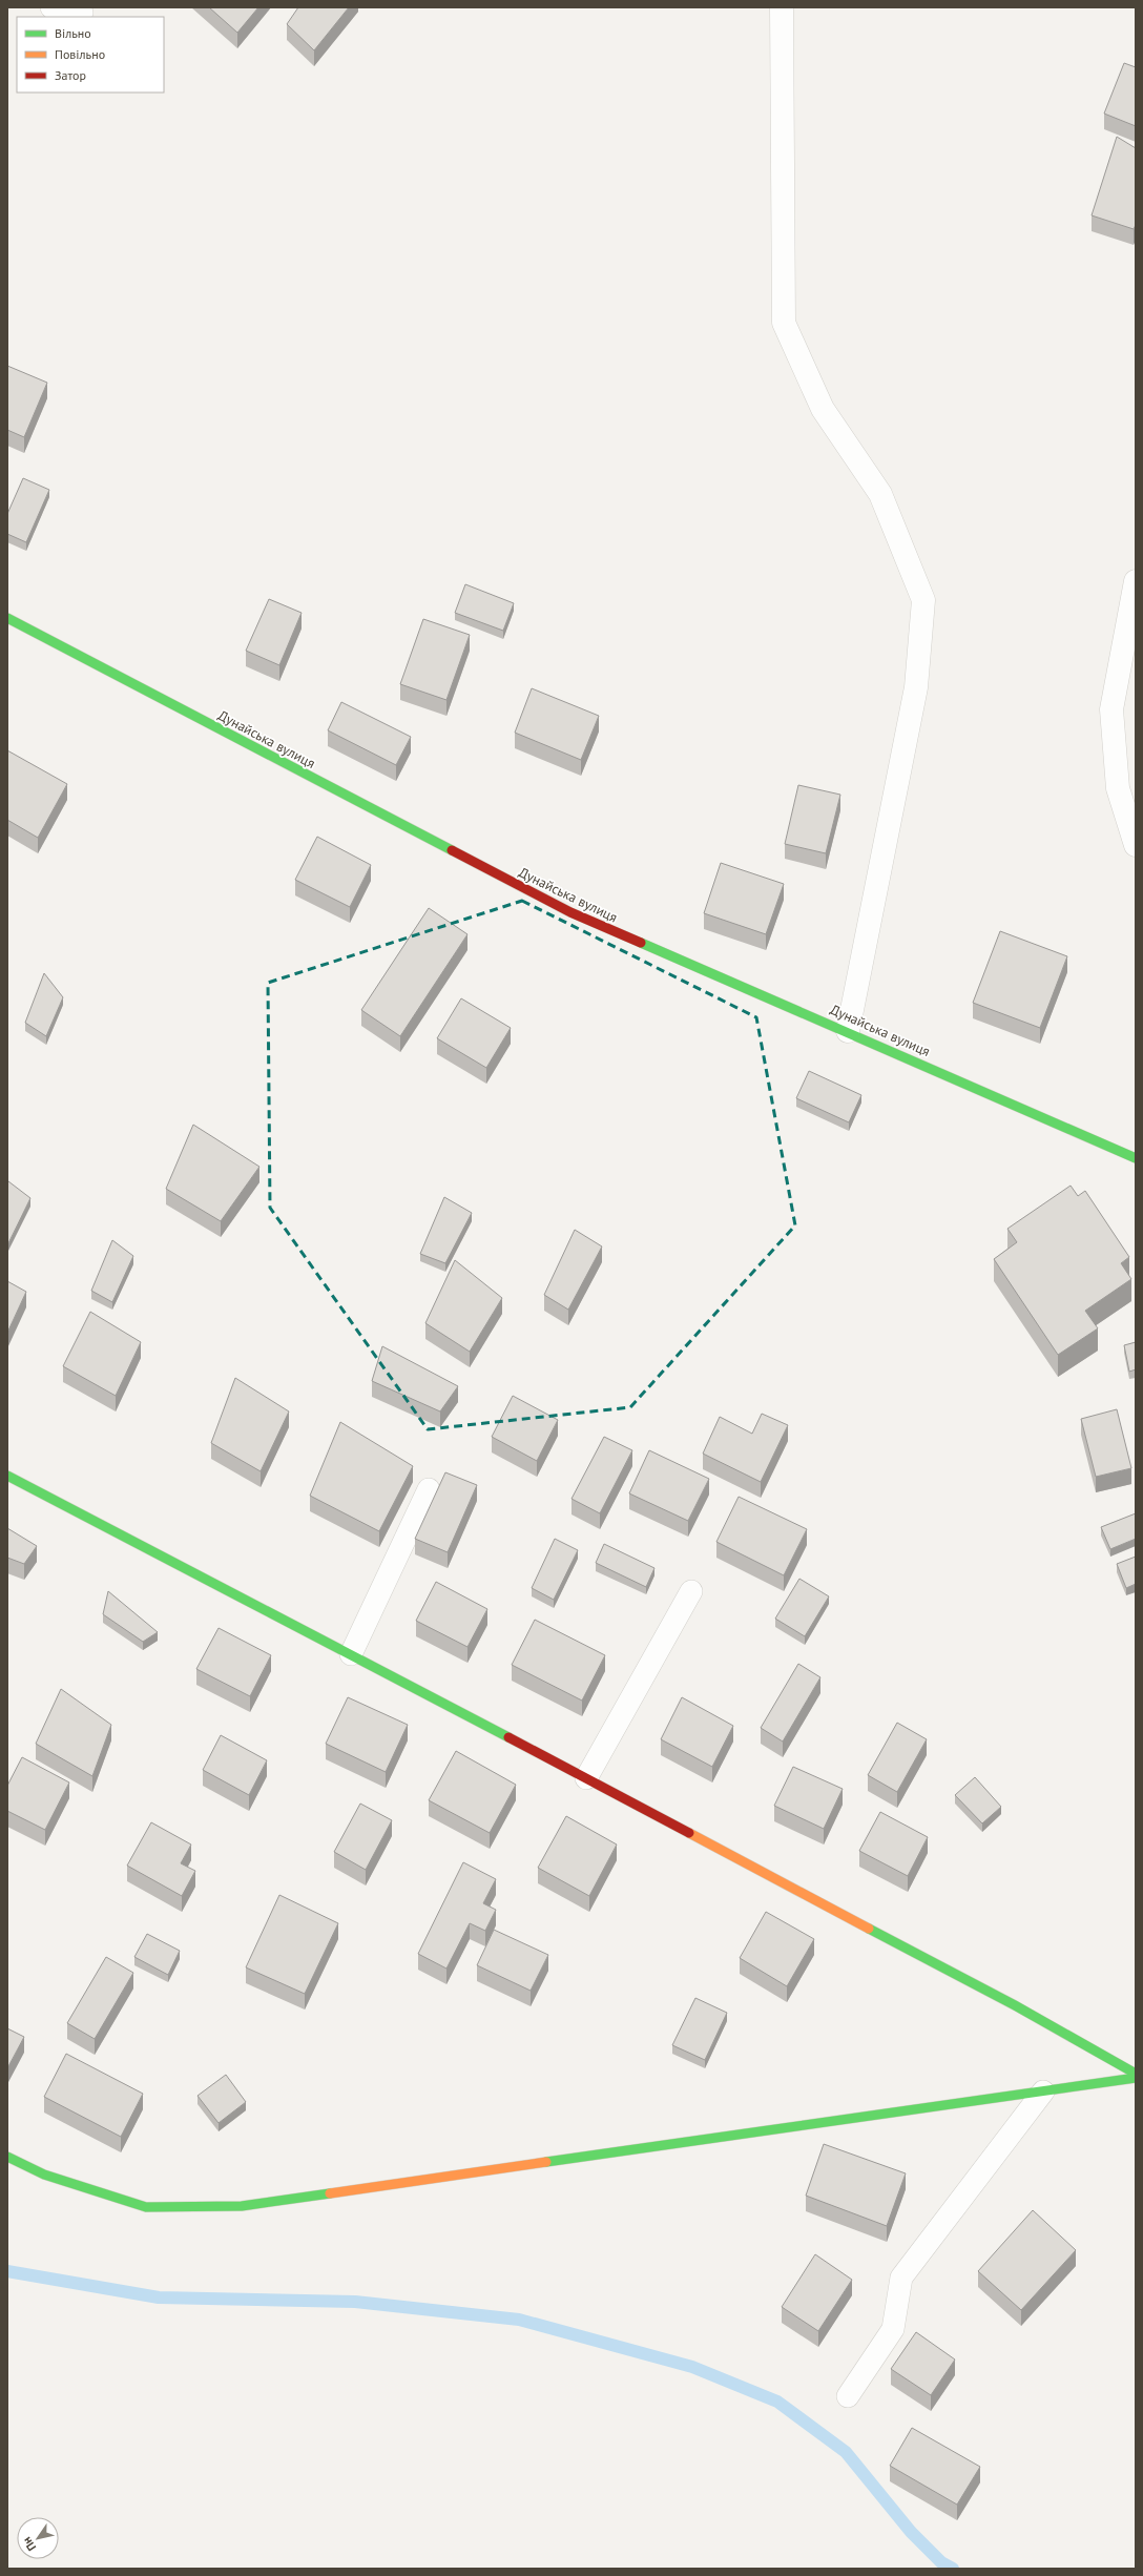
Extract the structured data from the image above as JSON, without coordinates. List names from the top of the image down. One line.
{"streets":{"street":["Дунайська вулиця"]},"legend":["Вільно","Повільно","Затор"],"north":"bottom left"}
